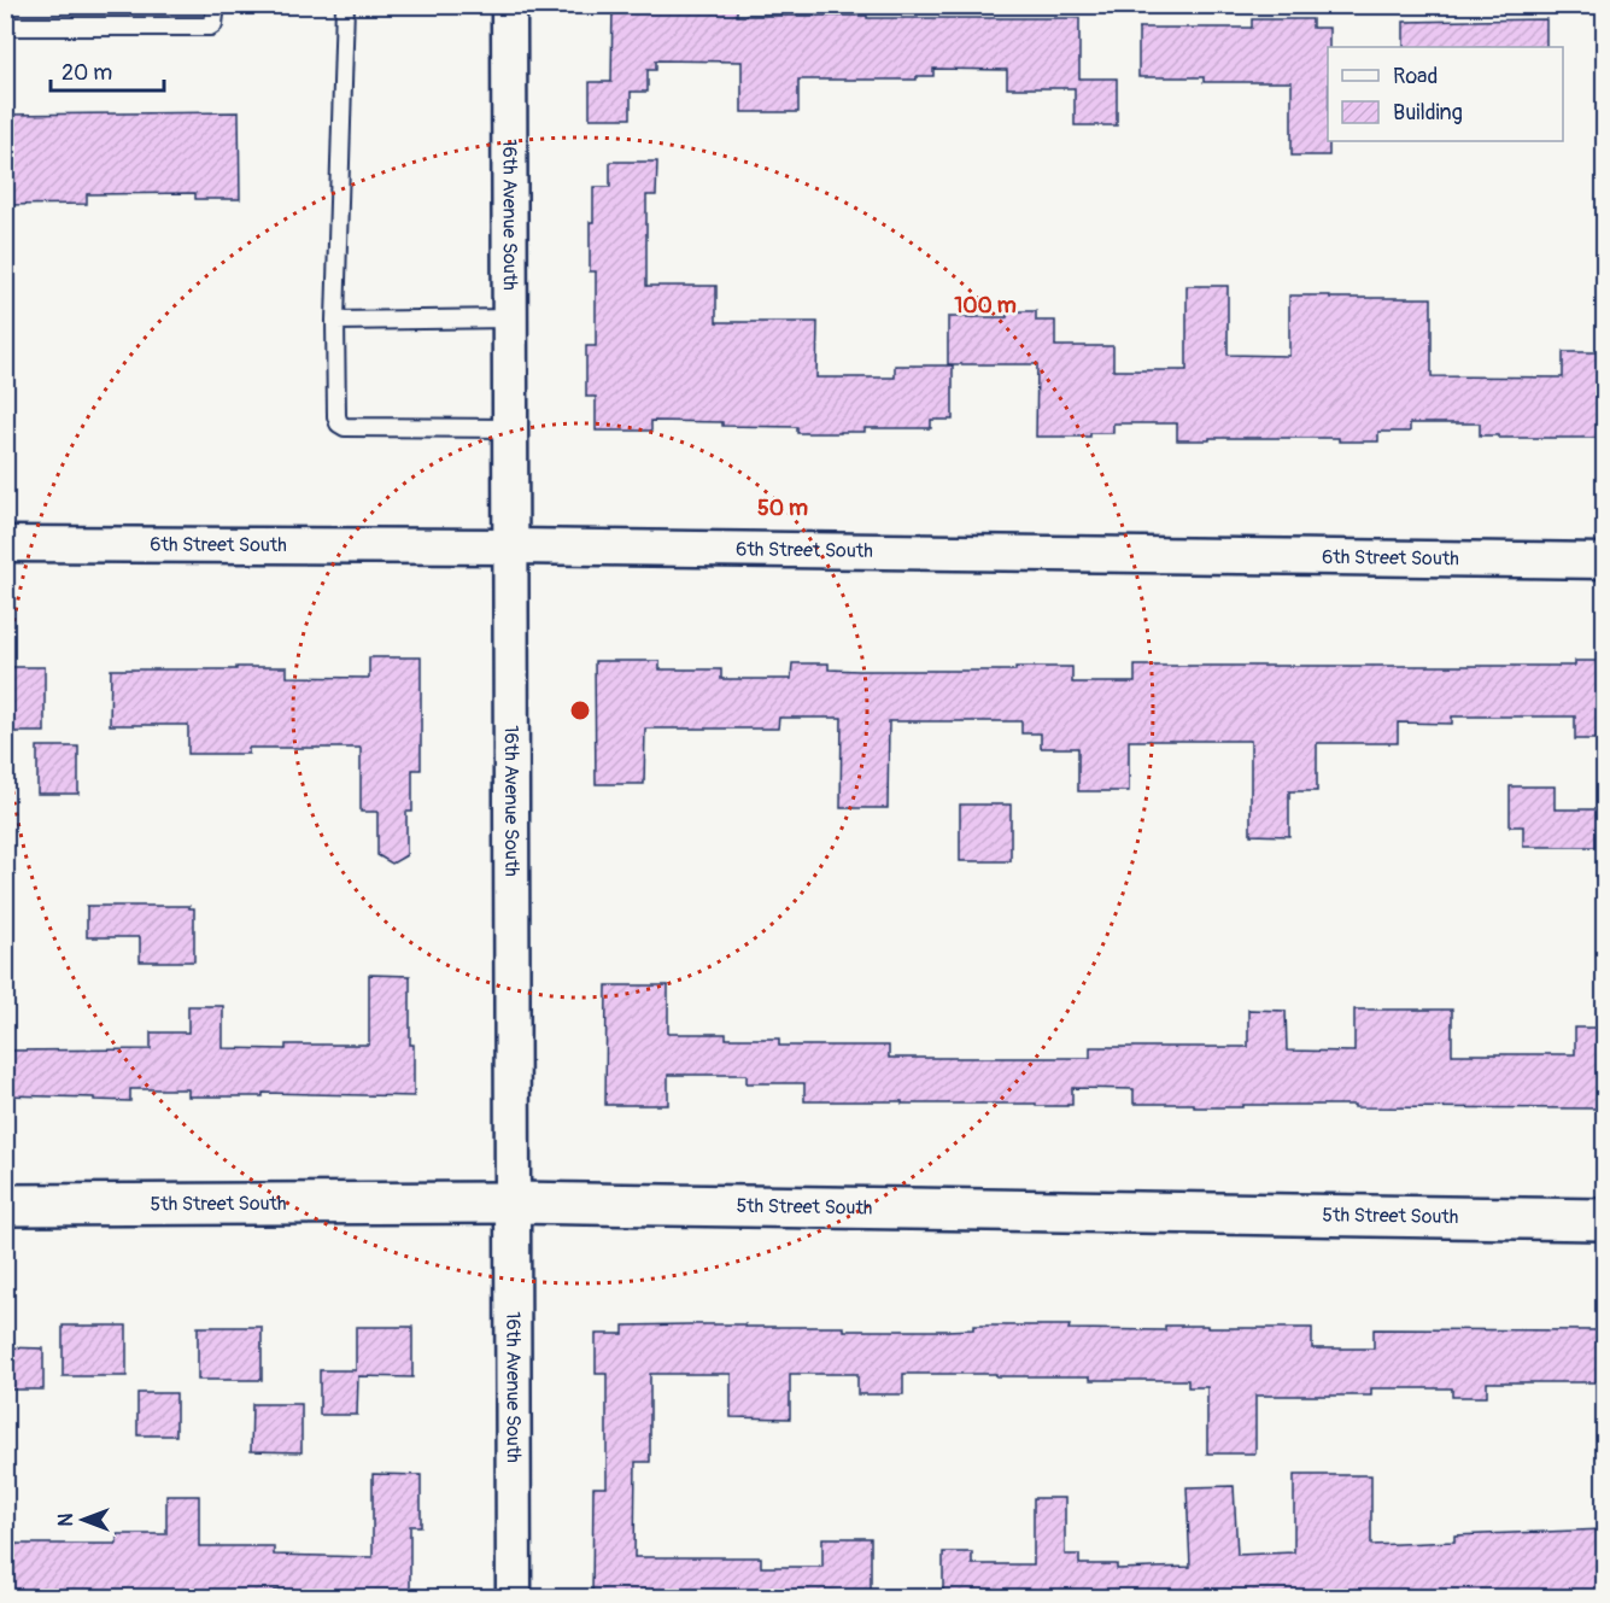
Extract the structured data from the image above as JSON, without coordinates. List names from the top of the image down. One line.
{"streets":{"street":["16th Avenue South","6th Street South","5th Street South"]},"crossings":[["16th Avenue South","6th Street South"],["16th Avenue South","5th Street South"]],"legend":["Road","Building"],"scale_bar":"20 m","north":"left","rings":["100 m","50 m"]}
